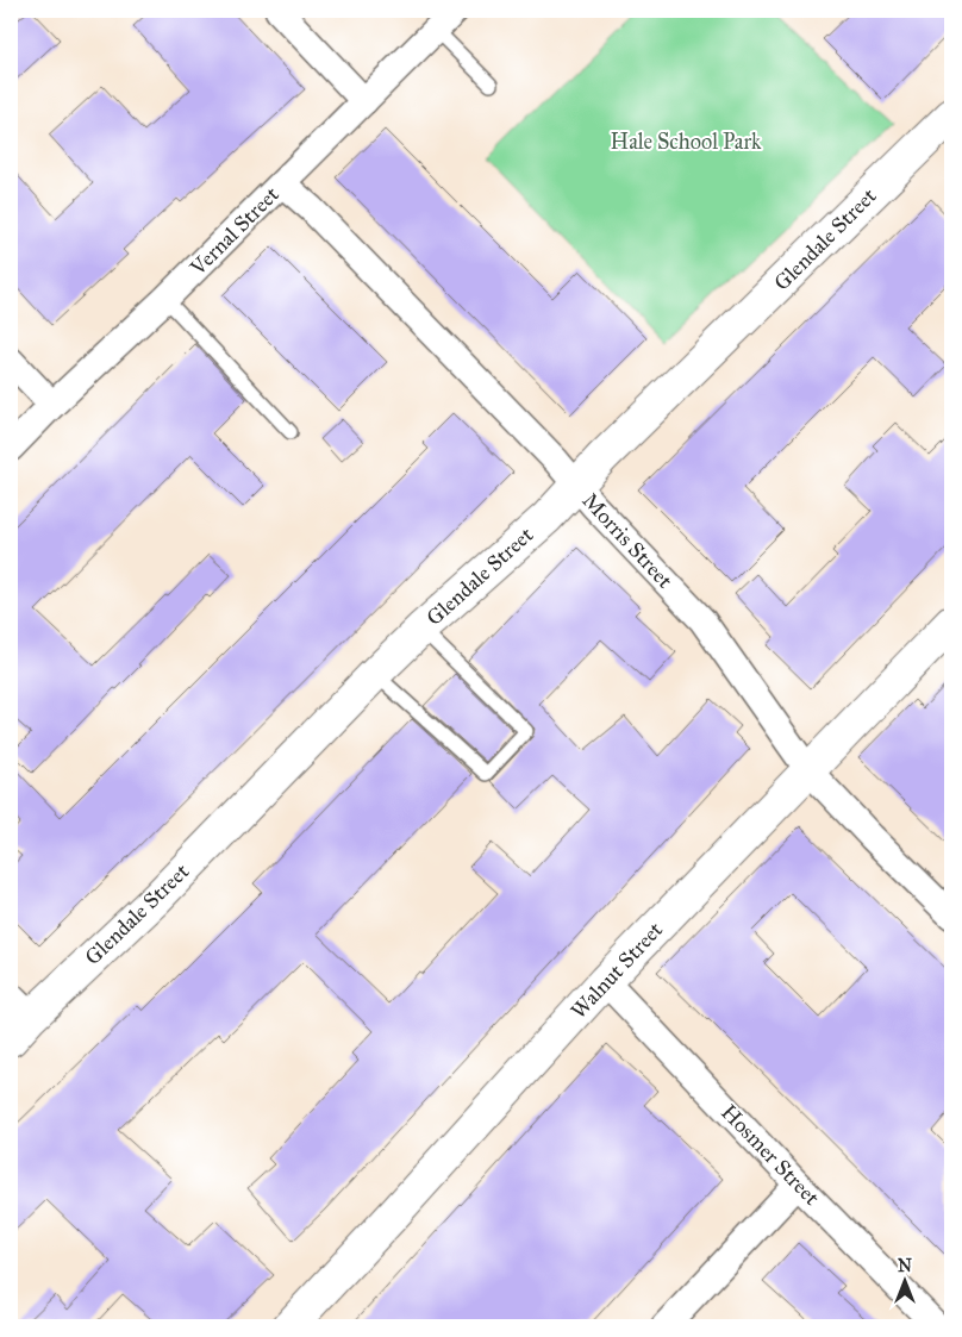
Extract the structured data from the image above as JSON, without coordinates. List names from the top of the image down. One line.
{"streets":{"street":["Vernal Street","Glendale Street","Morris Street","Walnut Street","Hosmer Street"]},"crossings":[["Vernal Street","Morris Street"],["Glendale Street","Morris Street"],["Morris Street","Walnut Street"],["Walnut Street","Hosmer Street"]],"parks":["Hale School Park"],"north":"top"}
